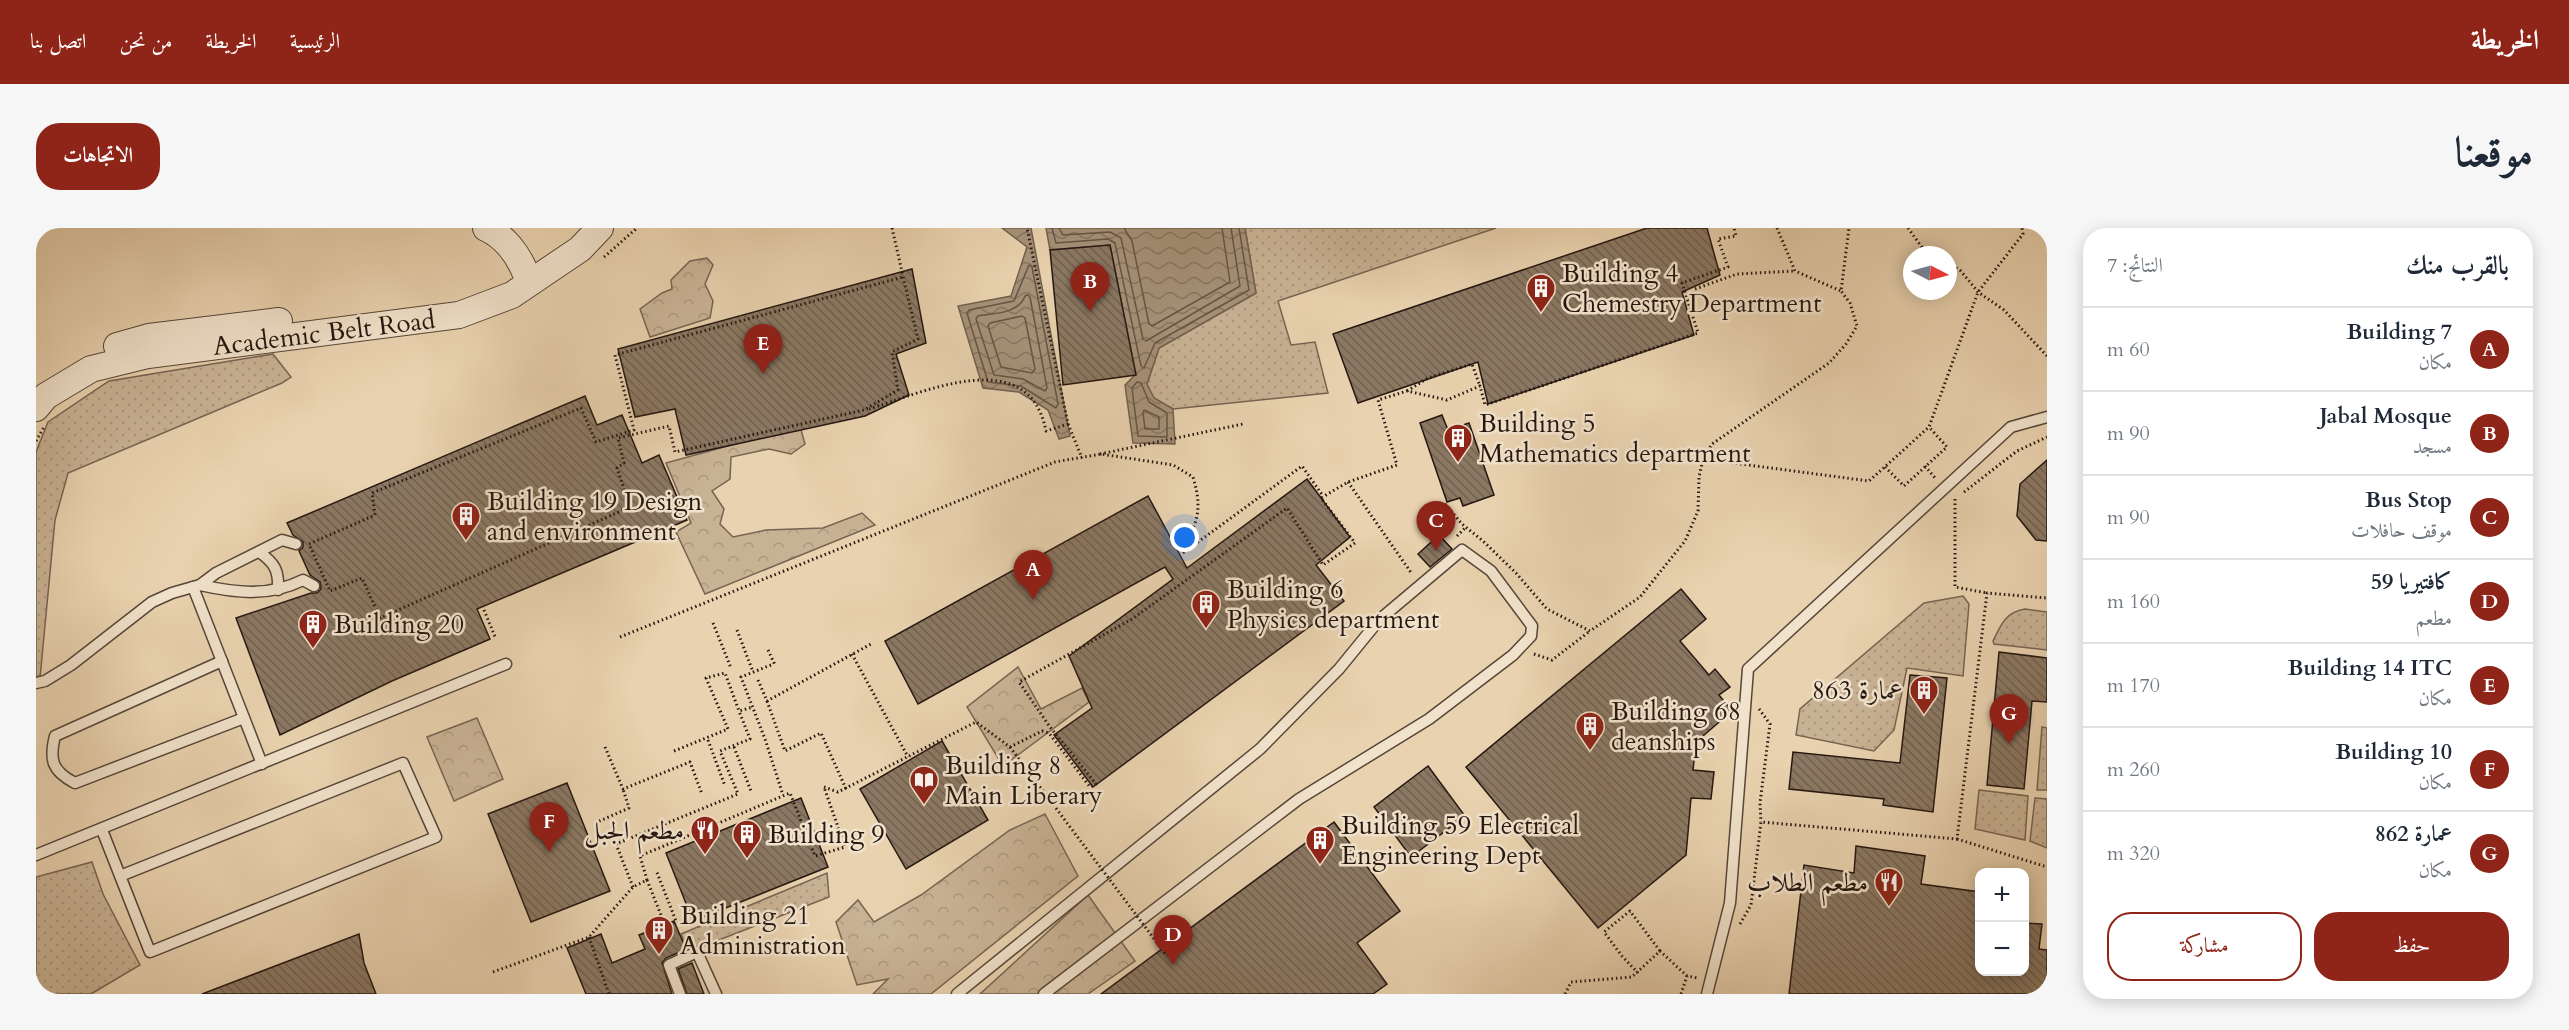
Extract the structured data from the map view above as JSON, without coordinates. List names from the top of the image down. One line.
{"streets":{"street":["Academic Belt Road"]},"places":{"building":["Building 4 Chemestry Department","Building 5 Mathematics department","Building 19 Design and environment","Building 6 Physics department","Building 20","عمارة 863","Building 68 deanships","Building 9","Building 59 Electrical Engineering Dept","Building 21 Administration"],"library":["Building 8 Main Liberary"],"restaurant":["مطعم الجبل","مطعم الطلاب"]},"north":"right","page":{"header":"الخريطة","nav":["الرئيسية","الخريطة","من نحن","اتصل بنا"],"title":"موقعنا","buttons":["الاتجاهات",["حفظ","مشاركة"]],"heading":["بالقرب منك","النتائج: 7"],"pins":["B","E","C","A","G","F","D"],"list":[{"mark":"A","name":"Building 7","note":"مكان","value":"60 m"},{"mark":"B","name":"Jabal Mosque","note":"مسجد","value":"90 m"},{"mark":"C","name":"Bus Stop","note":"موقف حافلات","value":"90 m"},{"mark":"D","name":"كافتيريا 59","note":"مطعم","value":"160 m"},{"mark":"E","name":"Building 14 ITC","note":"مكان","value":"170 m"},{"mark":"F","name":"Building 10","note":"مكان","value":"260 m"},{"mark":"G","name":"عمارة 862","note":"مكان","value":"320 m"}],"map_buttons":["+","−"]}}
